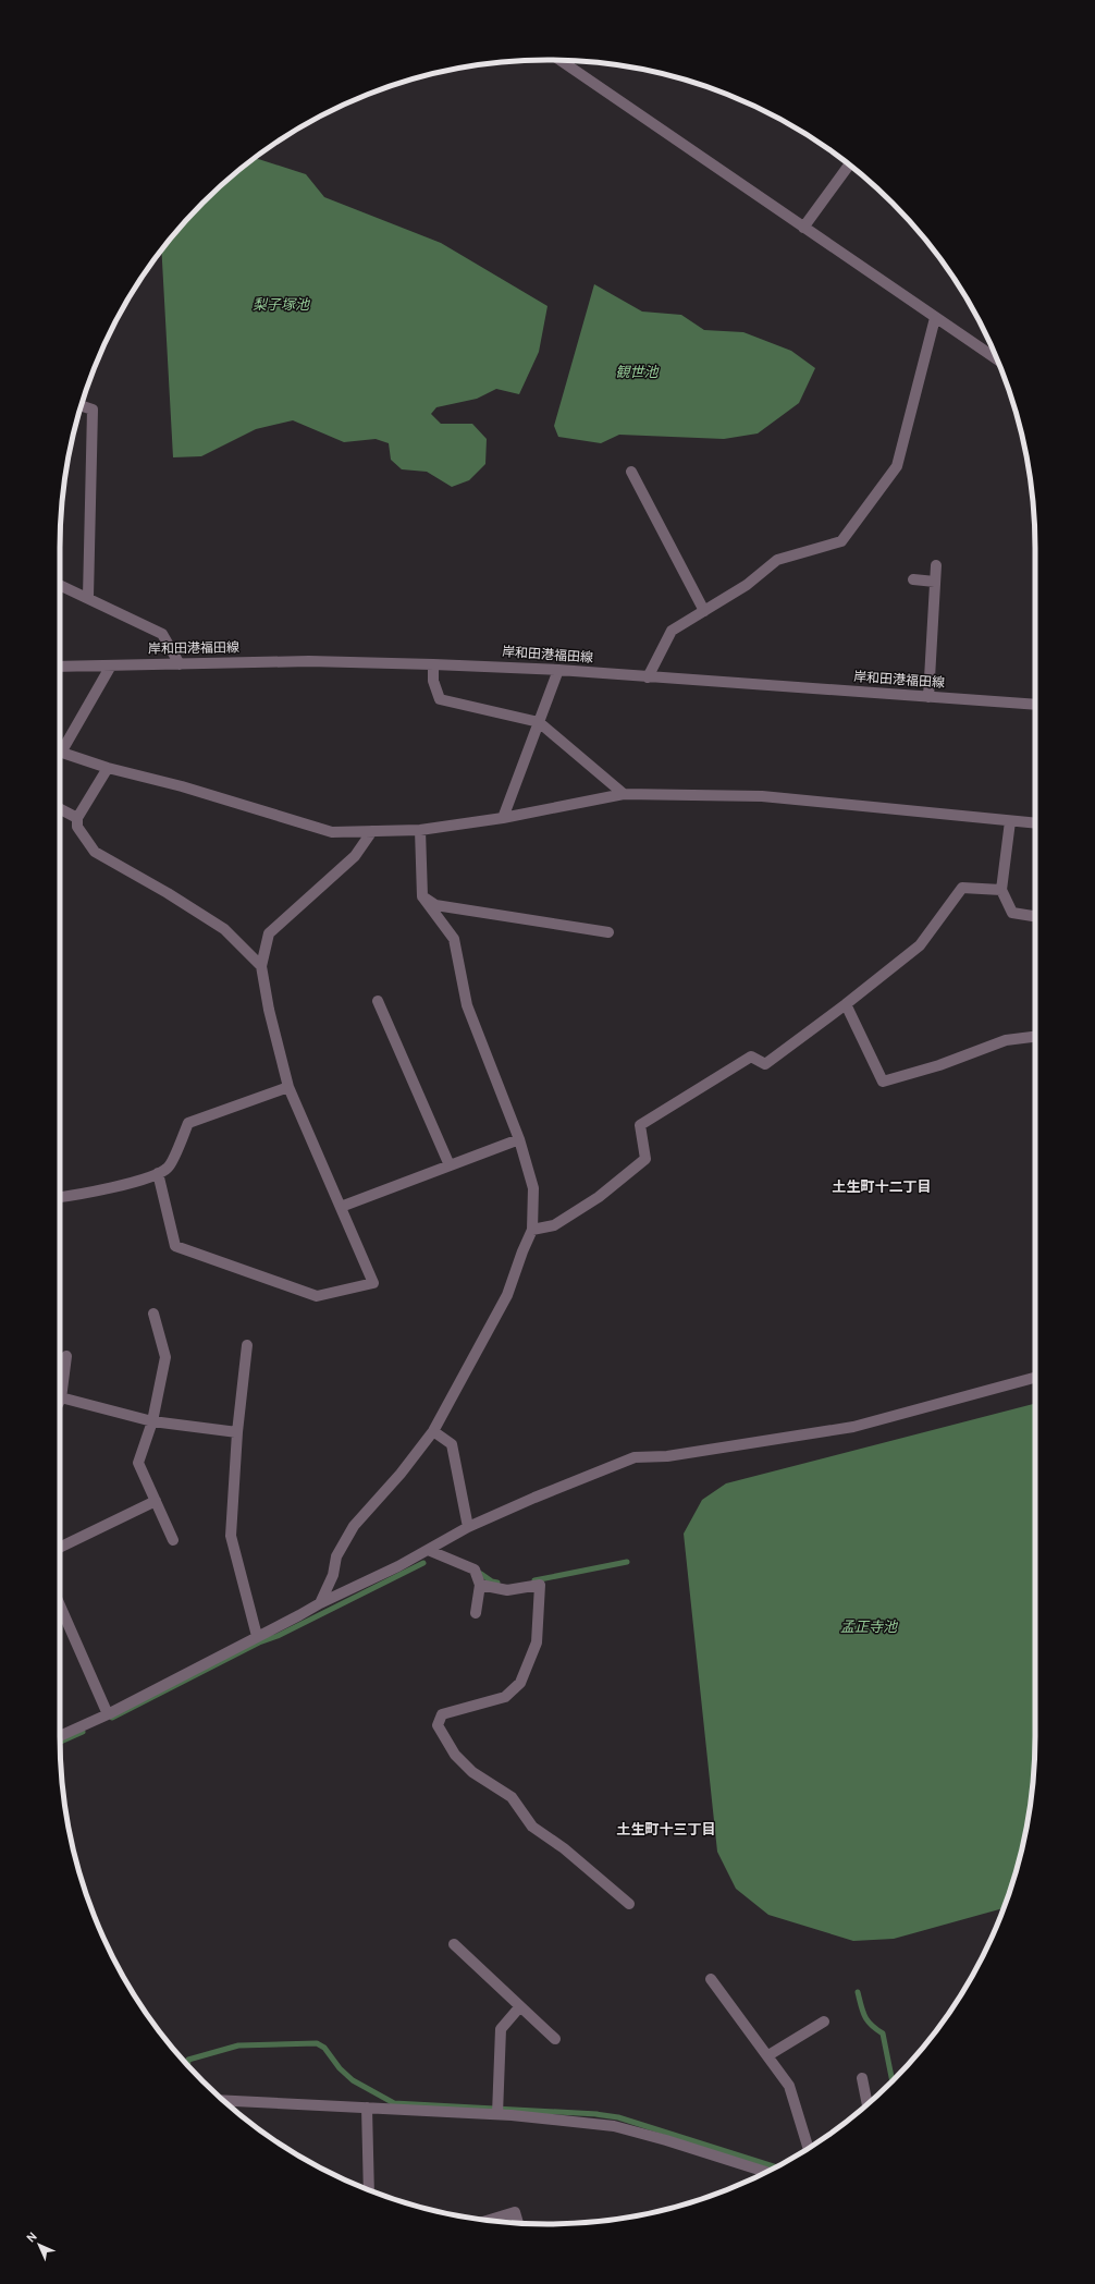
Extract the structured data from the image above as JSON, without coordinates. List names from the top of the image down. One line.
{"streets":{"street":["岸和田港福田線"]},"districts":["土生町十二丁目","土生町十三丁目"],"water":["梨子塚池","観世池","孟正寺池"],"north":"top left"}
